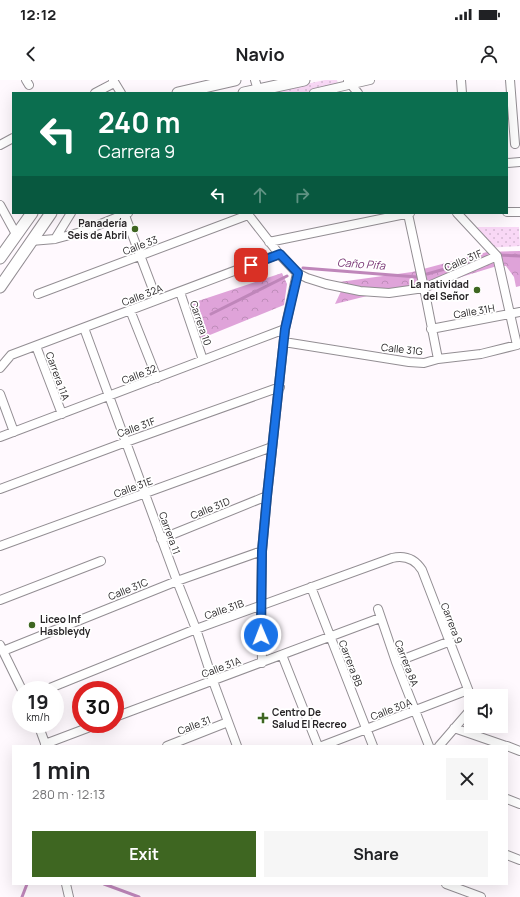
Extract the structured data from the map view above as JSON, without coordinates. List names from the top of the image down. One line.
{"streets":{"street":["Calle 33","Calle 31F","Calle 32A","Calle 31H","Carrera 10","Calle 31G","Calle 32","Carrera 11A","Calle 31E","Calle 31D","Carrera 11","Calle 31C","Calle 31B","Carrera 9","Carrera 8B","Carrera 8A","Calle 31A","Calle 30A","Calle 31"]},"crossings":[["Calle 31F","Carrera 11"],["Calle 32A","Carrera 10"],["Calle 32A","Carrera 11A"],["Calle 32A","Carrera 11"],["Calle 31H","Calle 31G"],["Carrera 10","Calle 32"],["Calle 32","Carrera 11A"],["Calle 32","Carrera 11"],["Calle 31E","Carrera 11"],["Calle 31D","Carrera 11"],["Carrera 11","Calle 31C"],["Carrera 11","Calle 31B"],["Carrera 11","Calle 31A"],["Carrera 11","Calle 31"],["Calle 31B","Carrera 9"],["Calle 31B","Carrera 8B"],["Carrera 8B","Calle 31A"],["Carrera 8B","Calle 30A"],["Carrera 8A","Calle 31A"],["Carrera 8A","Calle 30A"]],"water":["Caño Pifa"],"places":{"other":["Panadería Seis de Abril","La natividad del Señor","Liceo Inf Hasbleydy"],"health":["Centro De Salud El Recreo"]},"page":{"status":"12:12","header":"Navio","turn":["240 m","Carrera 9"],"speed":"19 km/h","limit":"30","heading":["1 min","280 m · 12:13"],"buttons":["Exit","Share"]}}
